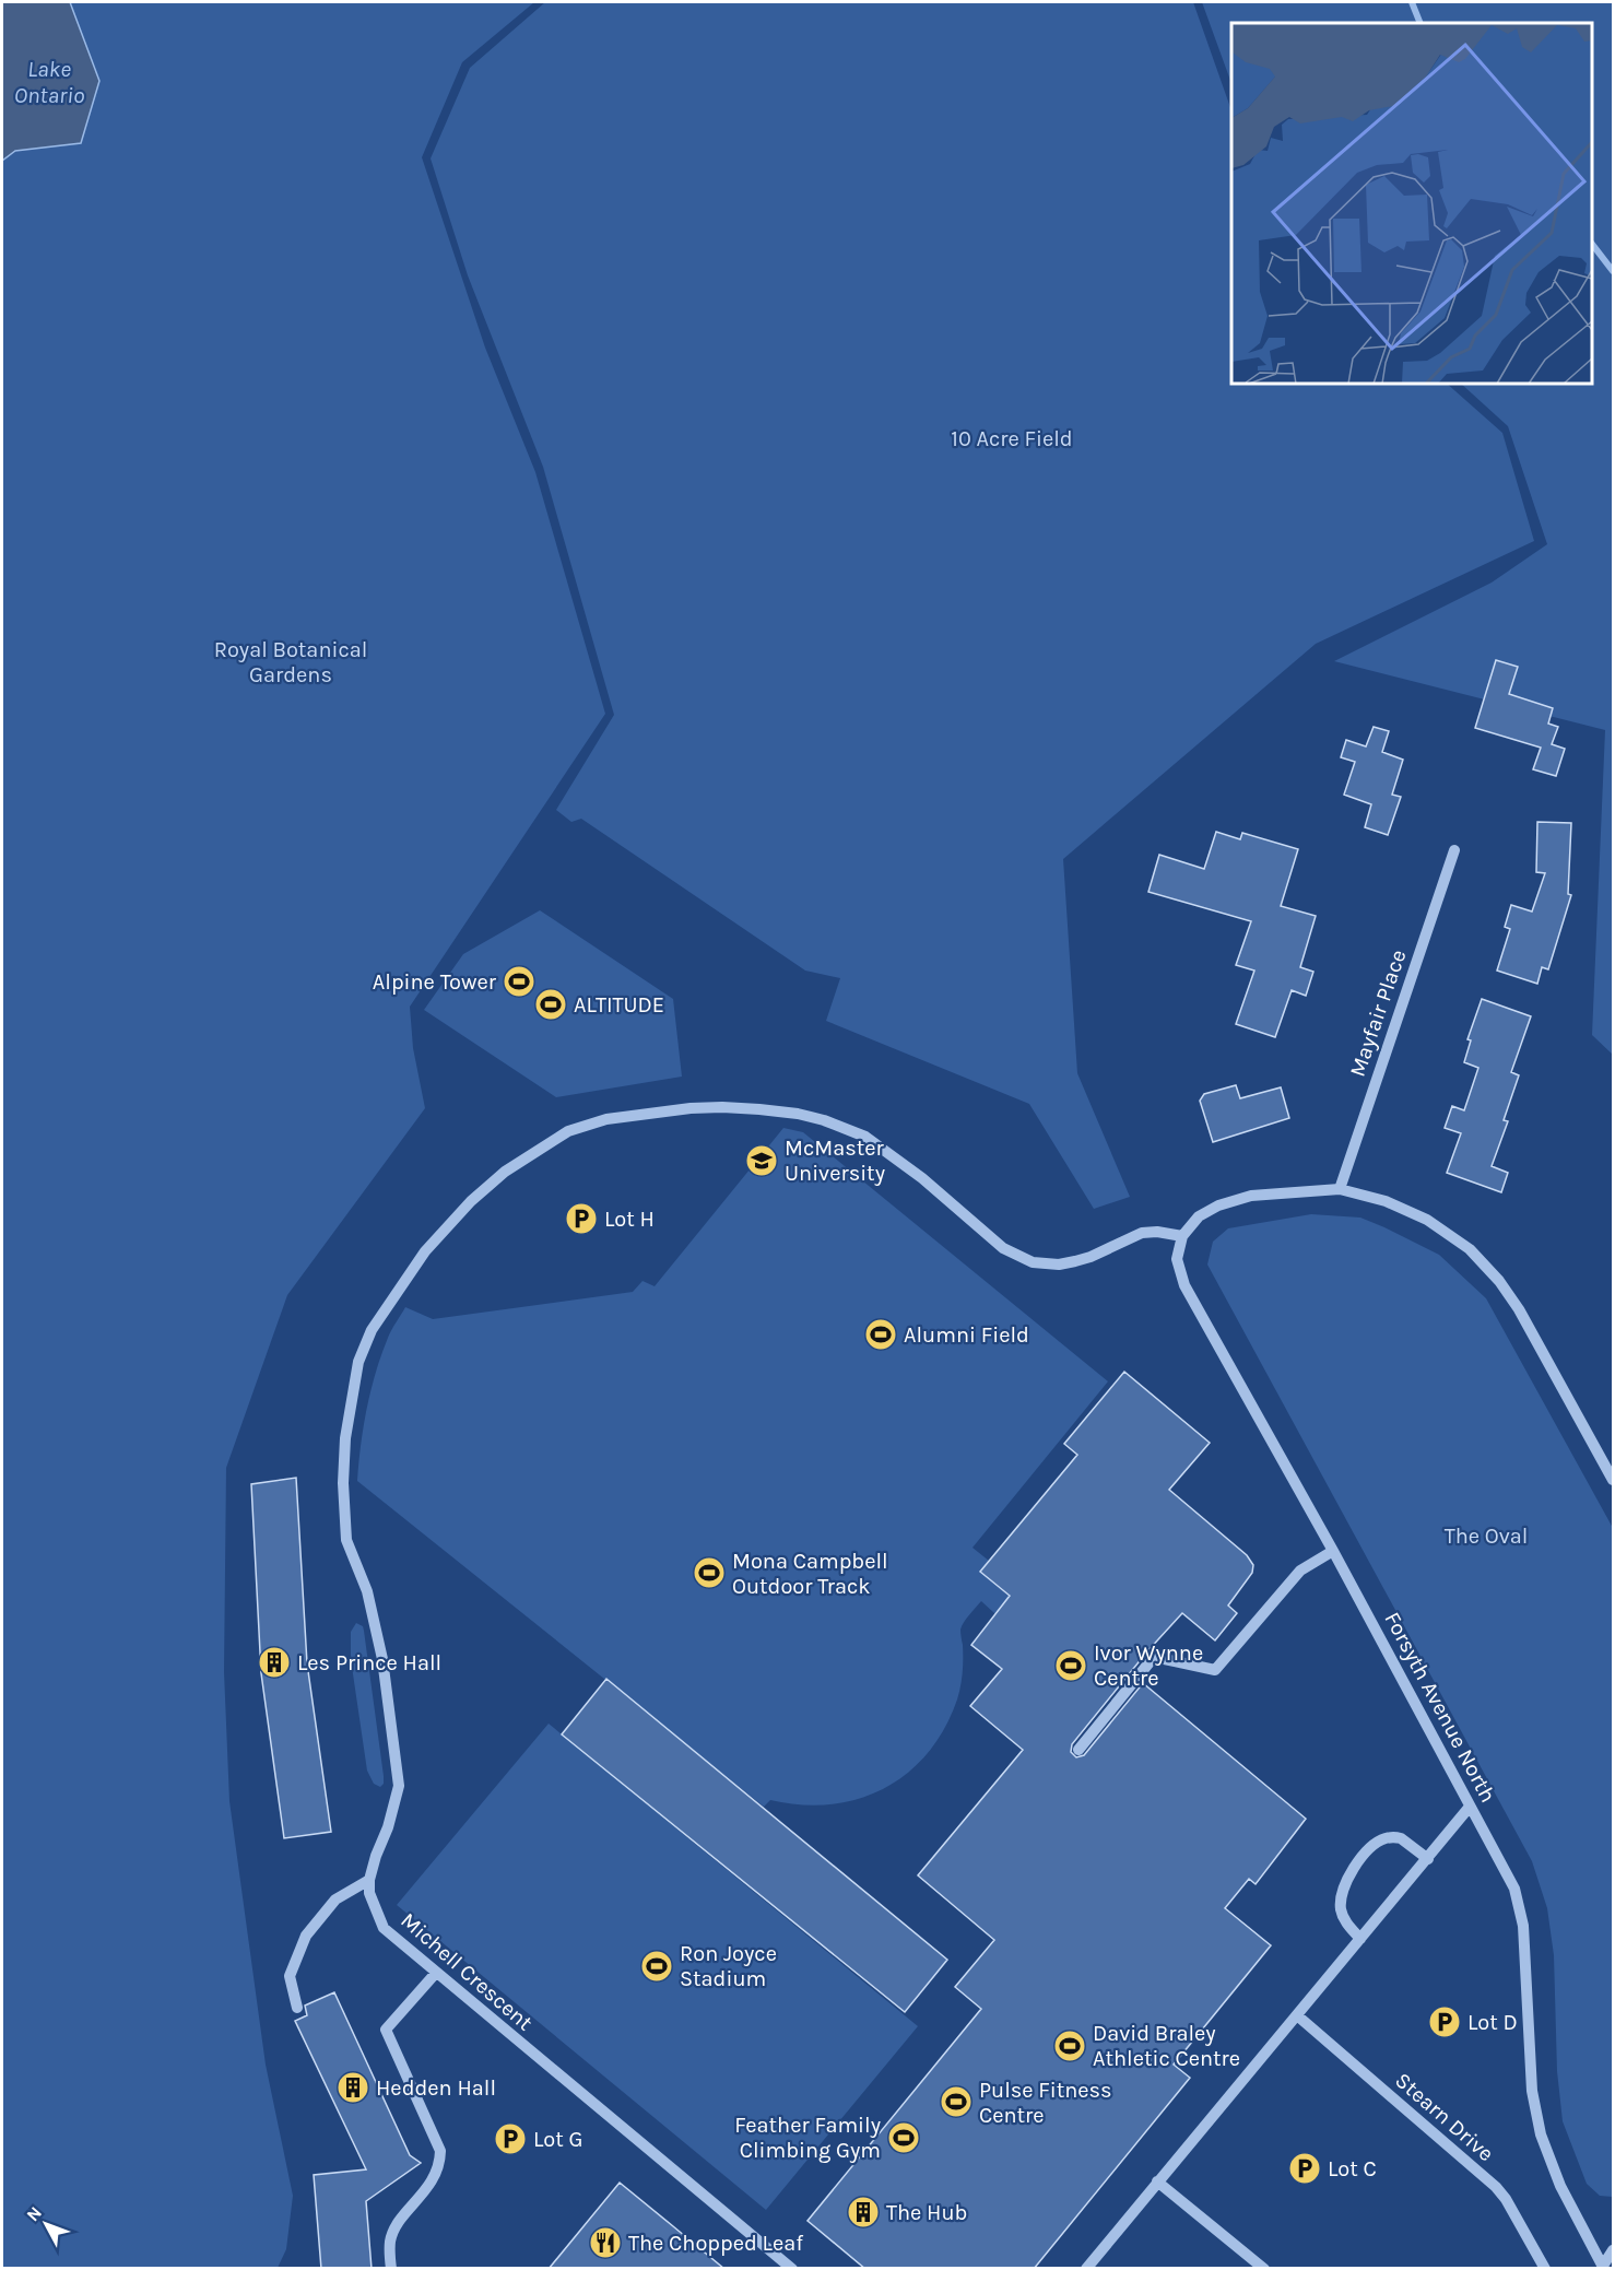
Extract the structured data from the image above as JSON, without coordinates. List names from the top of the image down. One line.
{"streets":{"street":["Mayfair Place","Forsyth Avenue North","Michell Crescent","Stearn Drive"]},"crossings":[["Forsyth Avenue North","Michell Crescent"]],"water":["Lake Ontario"],"parks":["10 Acre Field","Royal Botanical Gardens","The Oval"],"places":{"sports":["Alpine Tower","ALTITUDE","Alumni Field","Mona Campbell Outdoor Track","Ivor Wynne Centre","Ron Joyce Stadium","David Braley Athletic Centre","Pulse Fitness Centre","Feather Family Climbing Gym"],"school or university":["McMaster University"],"parking":["Lot H","Lot D","Lot G","Lot C"],"building":["Les Prince Hall","Hedden Hall","The Hub"],"restaurant":["The Chopped Leaf"]},"north":"top left"}
